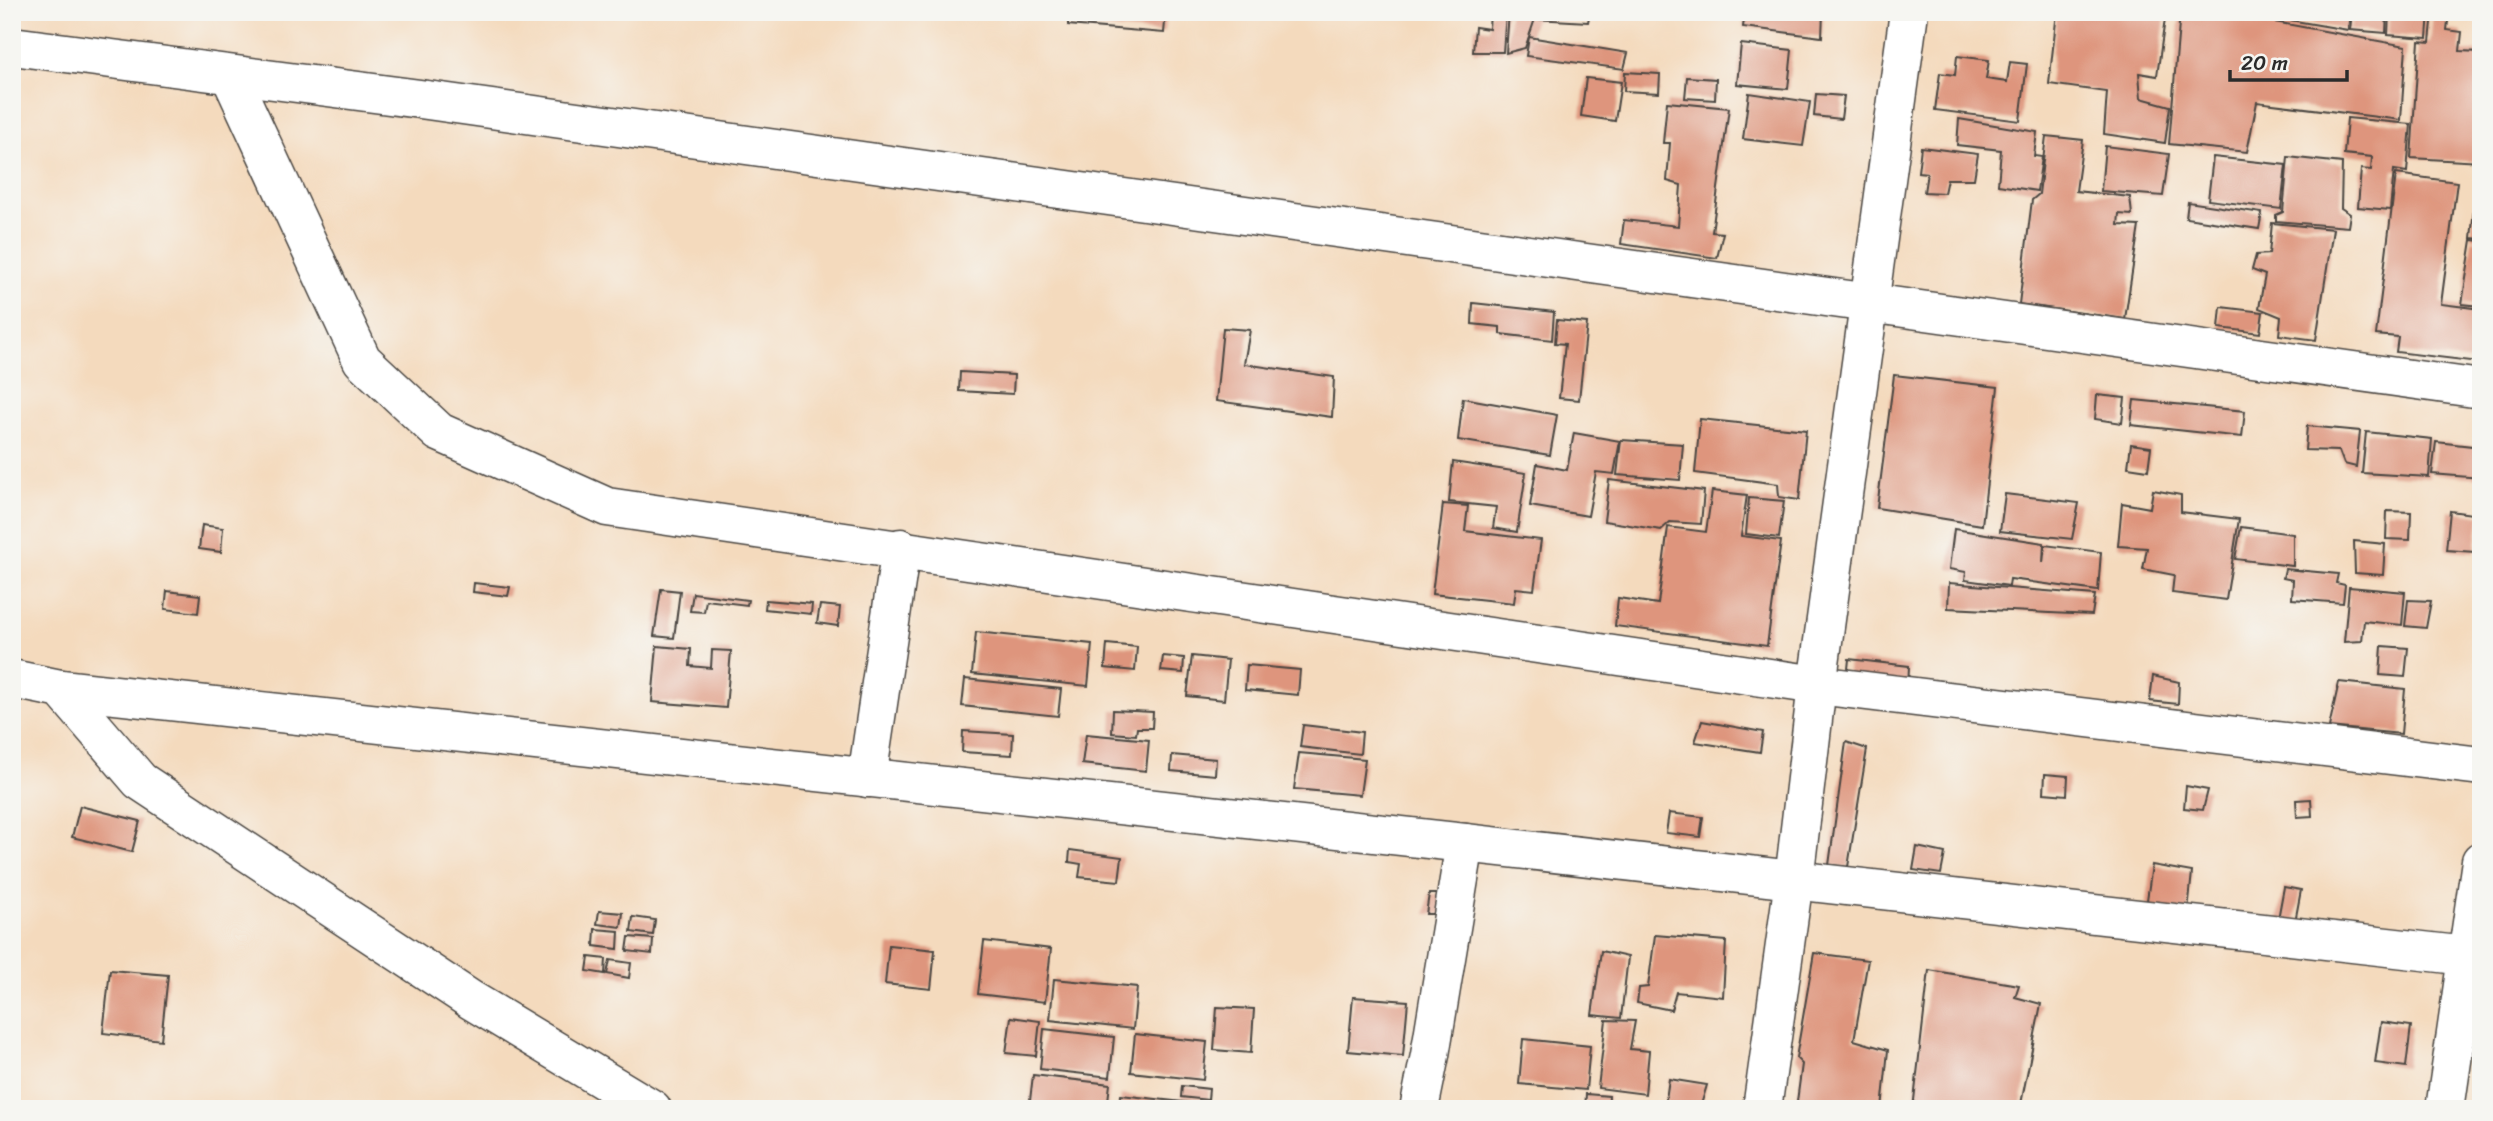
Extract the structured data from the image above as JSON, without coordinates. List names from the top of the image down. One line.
{"scale_bar":"20 m"}
